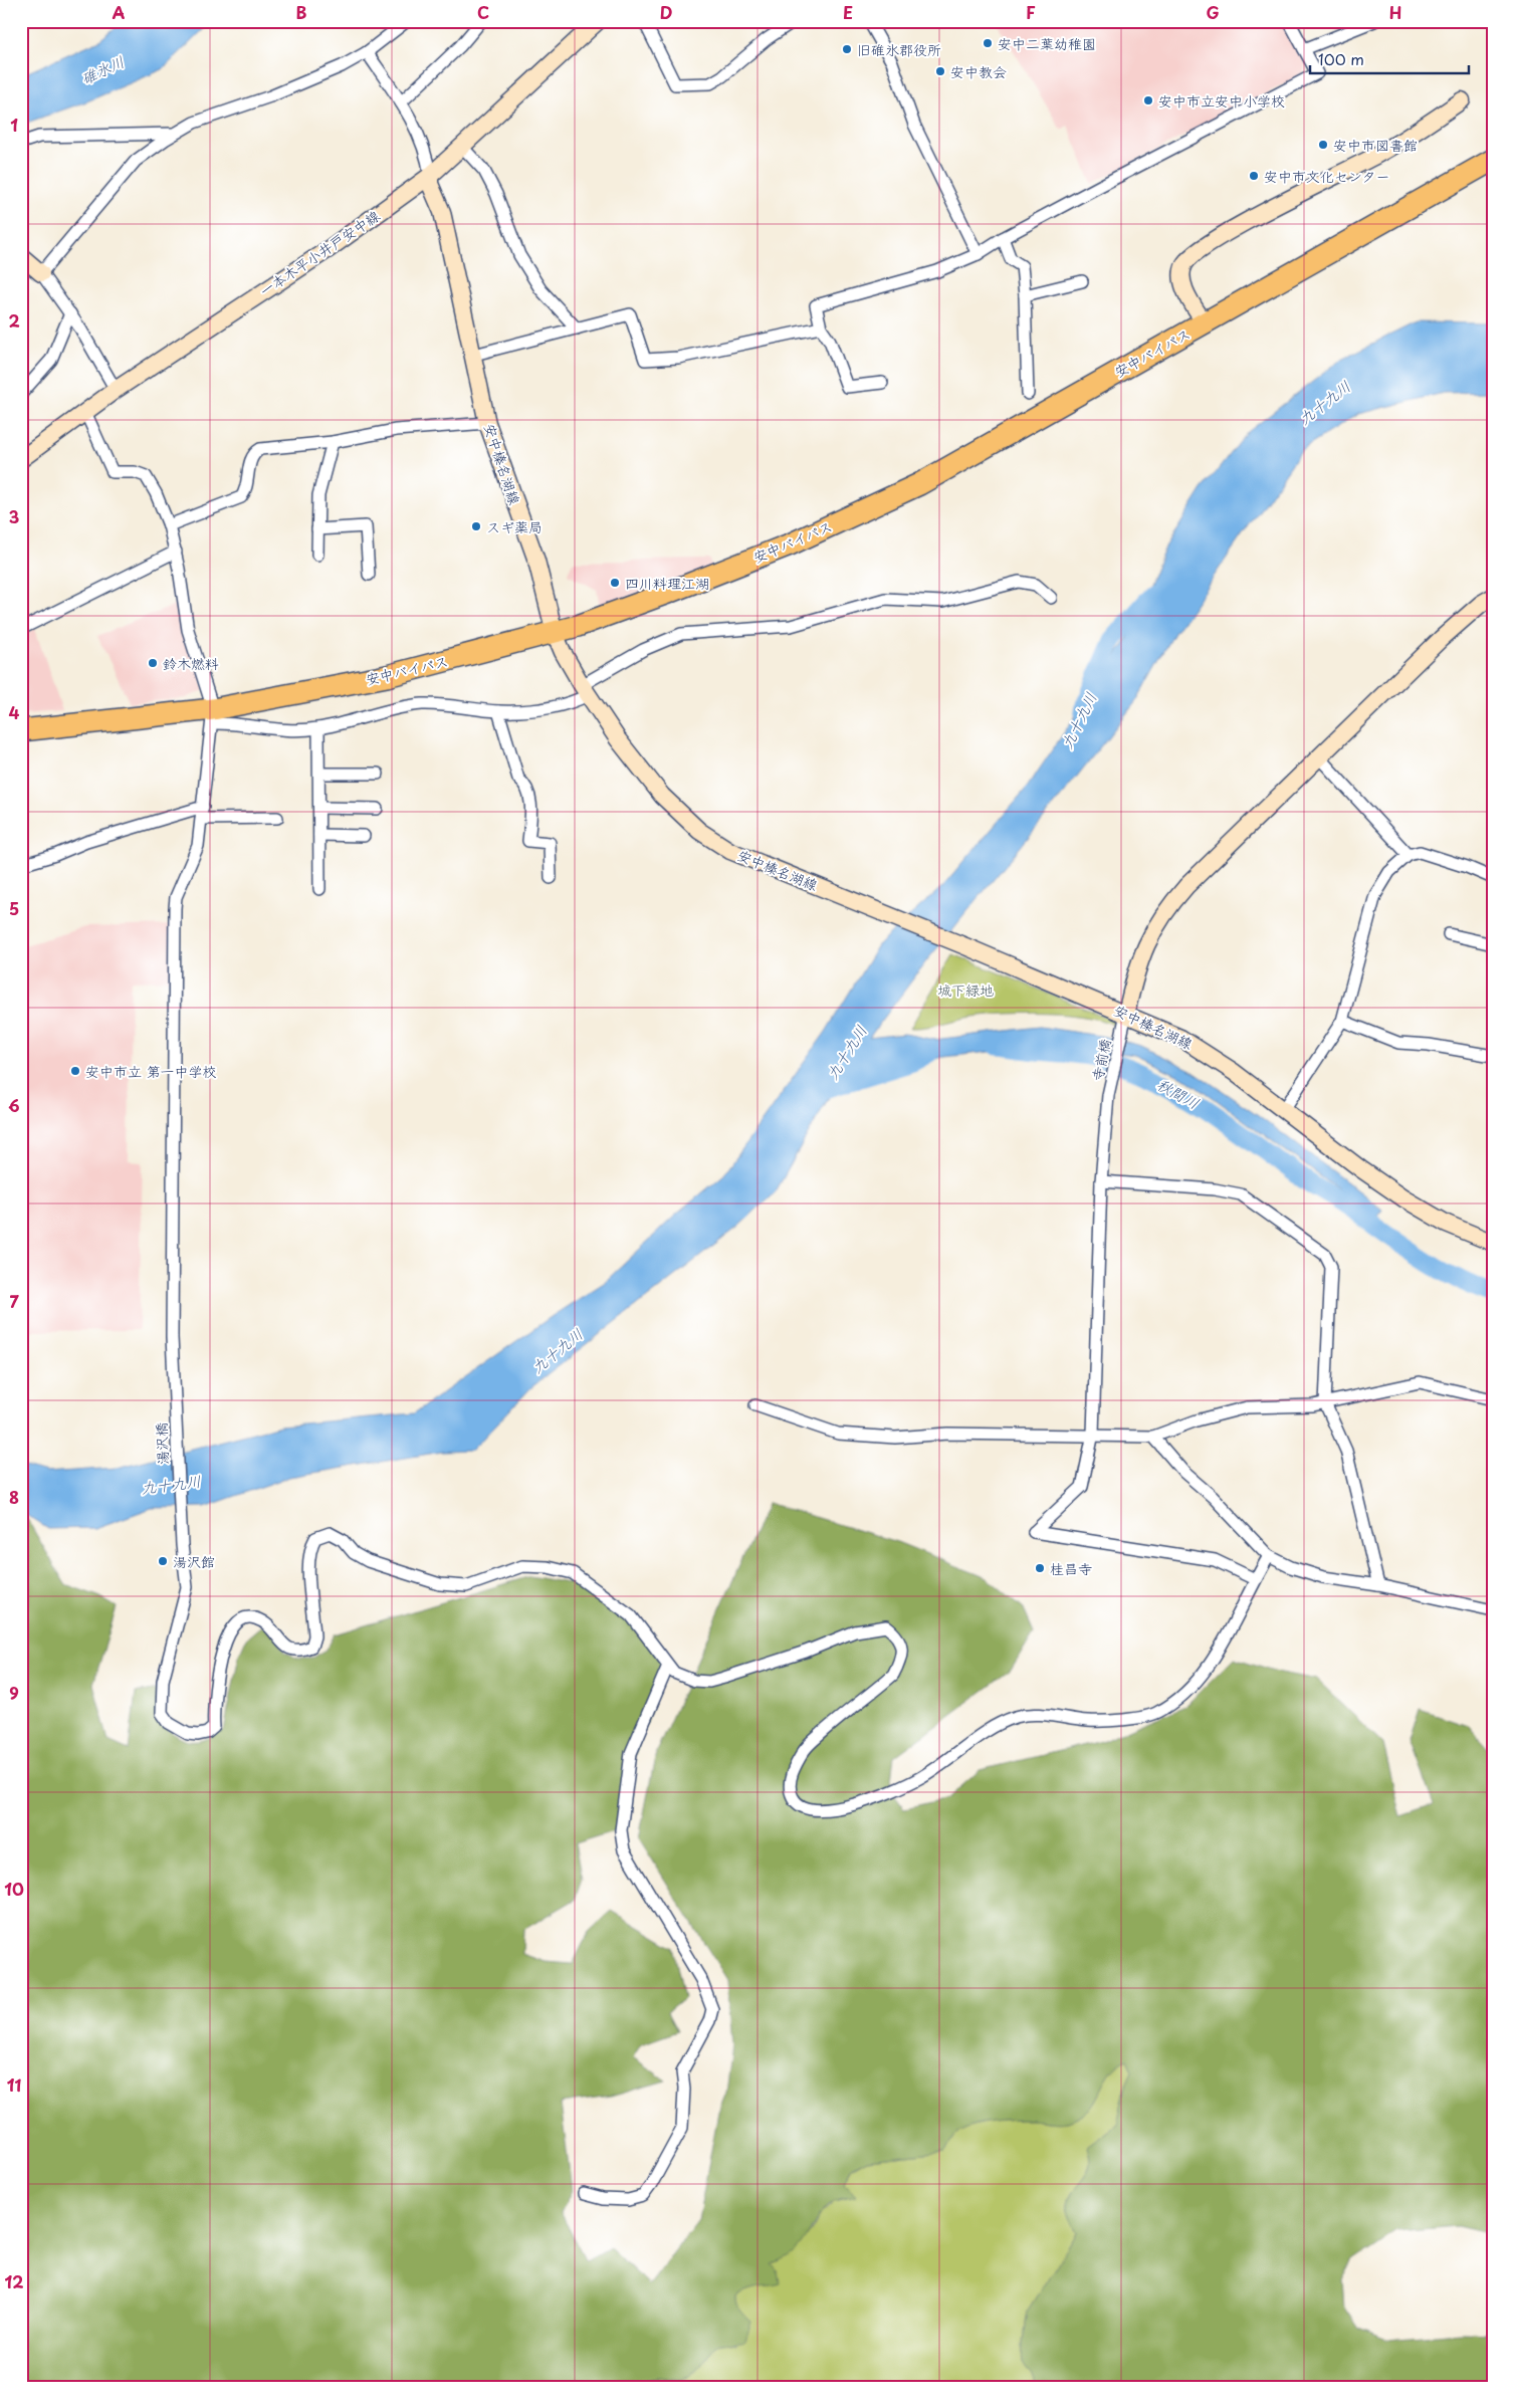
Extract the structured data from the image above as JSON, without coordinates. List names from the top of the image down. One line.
{"streets":{"highway":["安中バイパス"],"main road":["一本木平小井戸安中線","安中榛名湖線"],"street":["寺前橋","湯沢橋"]},"crossings":[["一本木平小井戸安中線","安中榛名湖線"],["安中バイパス","安中榛名湖線"],["安中バイパス","湯沢橋"],["安中榛名湖線","寺前橋"]],"water":["碓氷川","九十九川","秋間川"],"parks":["城下緑地"],"places":["安中二葉幼稚園","旧碓氷郡役所","安中教会","安中市立安中小学校","安中市図書館","安中市文化センター","スギ薬局","四川料理江湖","鈴木燃料","安中市立 第一中学校","湯沢館","桂昌寺"],"scale_bar":"100 m","grid":{"columns":["A","B","C","D","E","F","G","H"],"rows":["1","2","3","4","5","6","7","8","9","10","11","12"]}}
